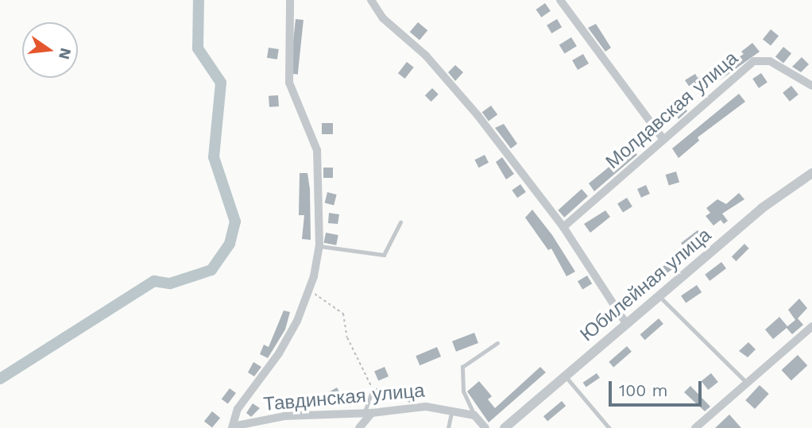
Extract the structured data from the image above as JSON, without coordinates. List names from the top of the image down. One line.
{"streets":{"street":["Молдавская улица","Юбилейная улица","Тавдинская улица"]},"scale_bar":"100 m","north":"right"}
